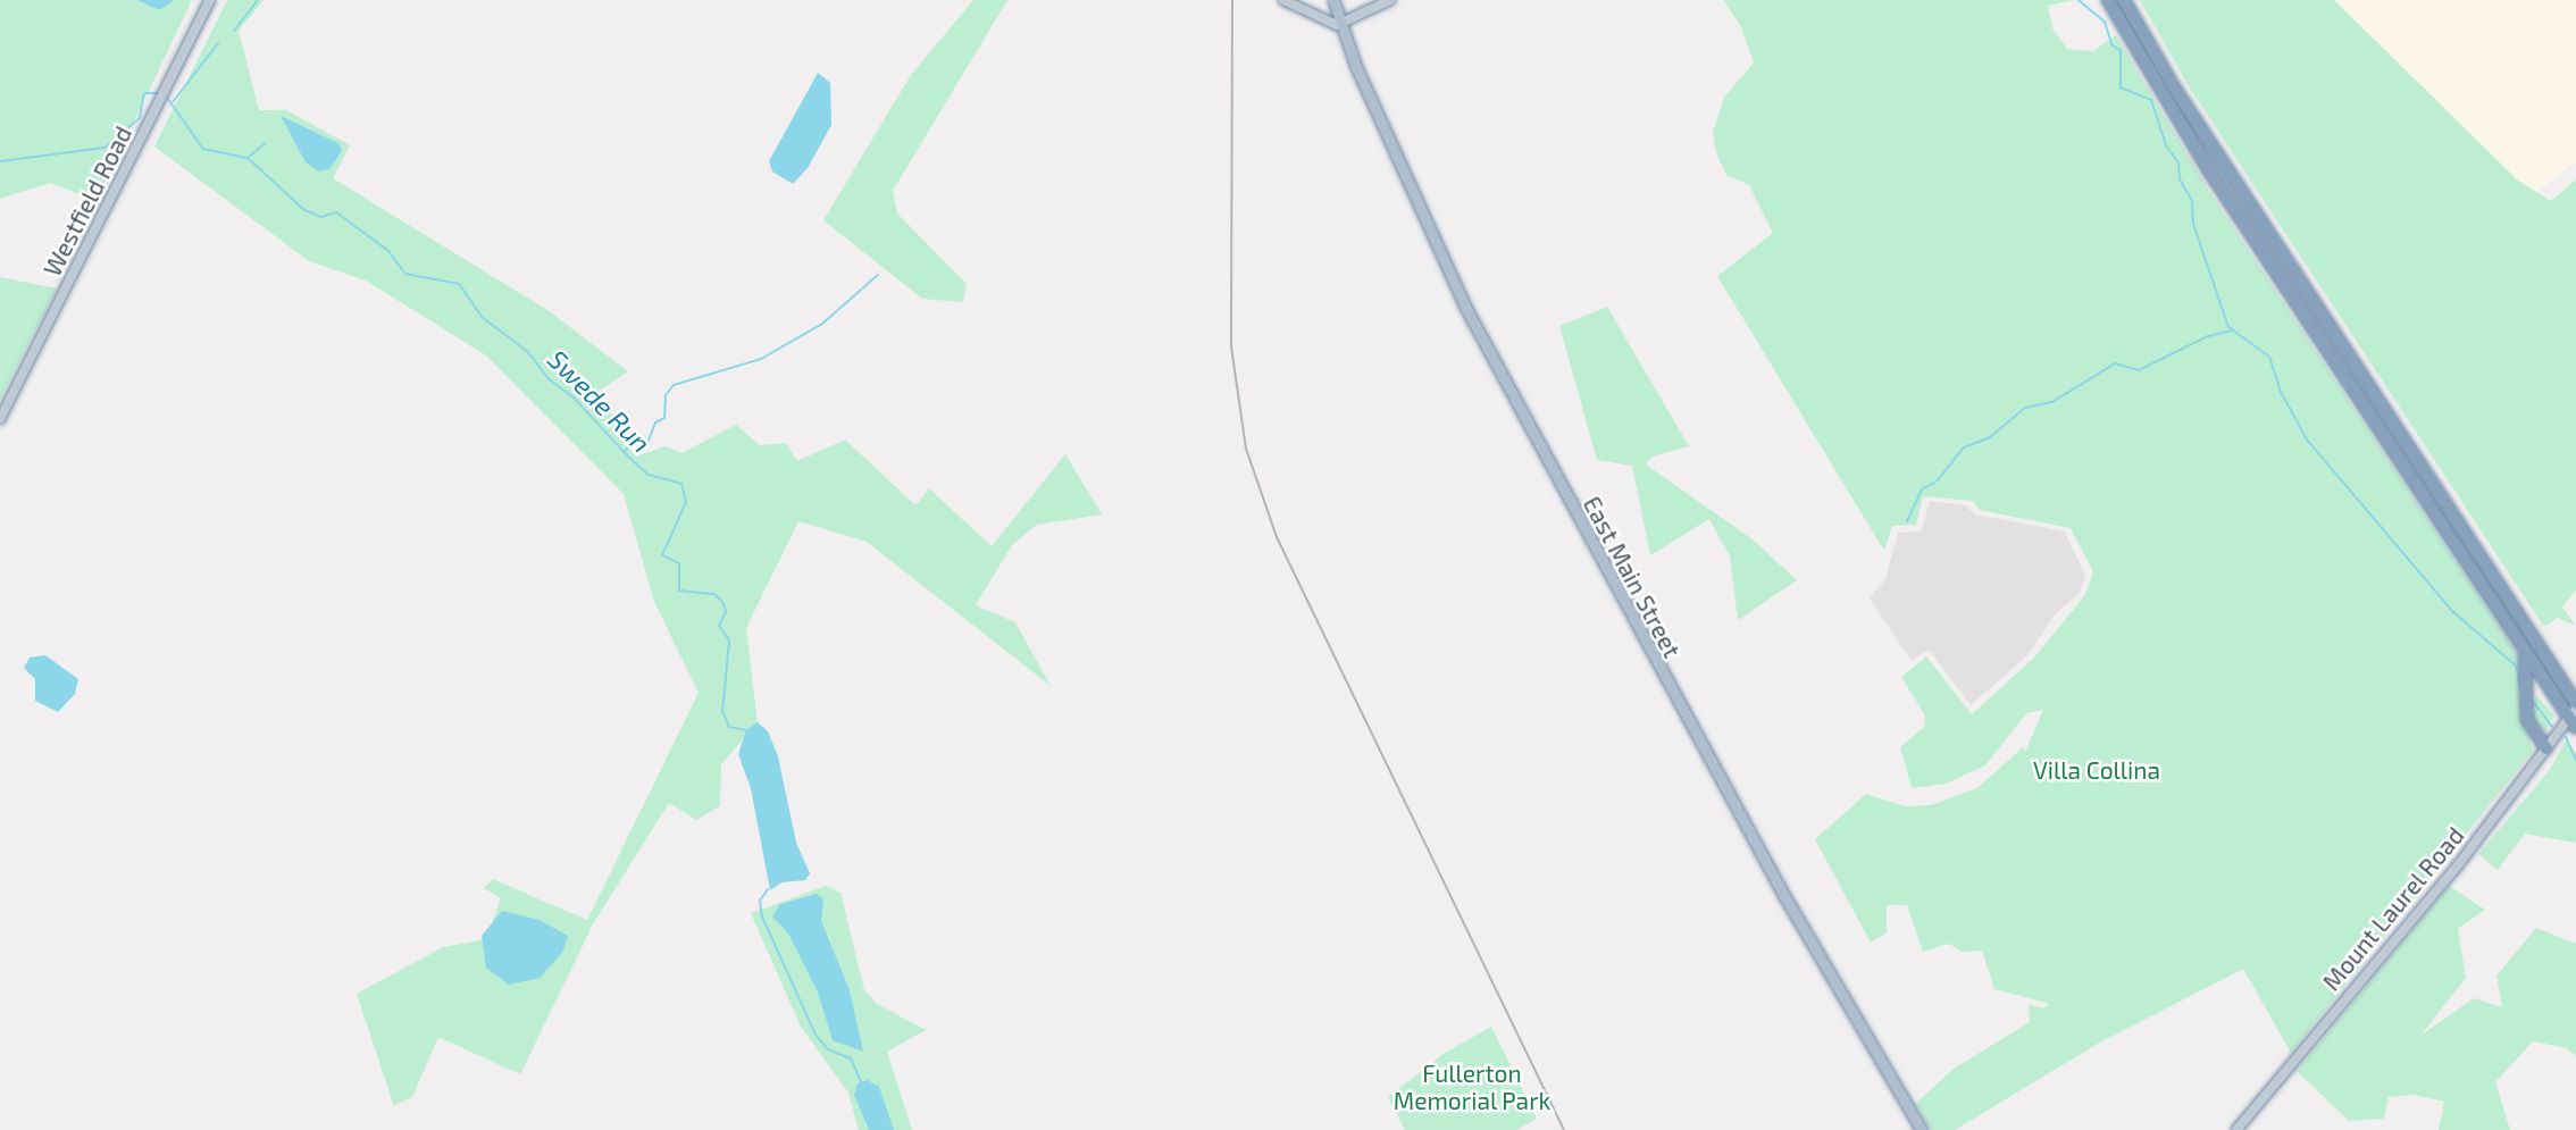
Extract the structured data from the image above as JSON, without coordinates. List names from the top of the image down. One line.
{"streets":{"main road":["Westfield Road","East Main Street","Mount Laurel Road"]},"water":["Swede Run"],"parks":["Villa Collina","Fullerton Memorial Park"]}
